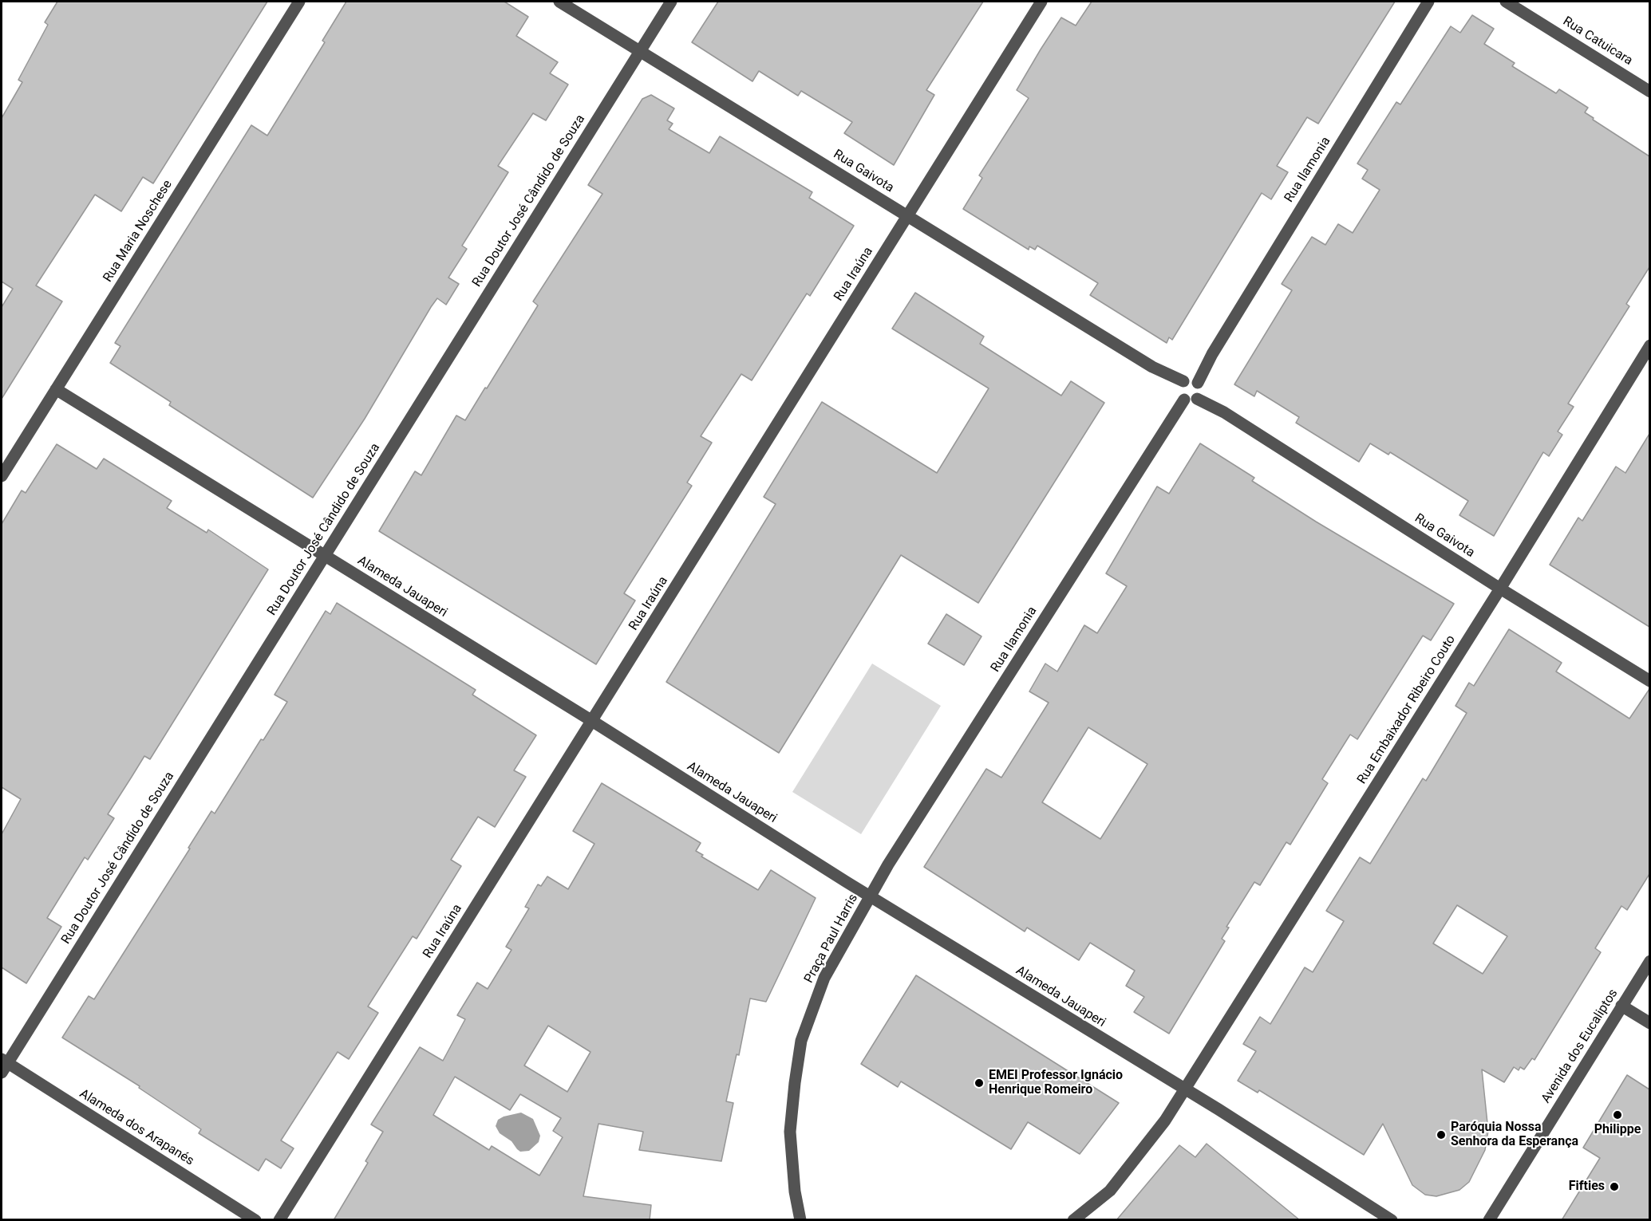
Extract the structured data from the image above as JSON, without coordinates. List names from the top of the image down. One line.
{"streets":{"street":["Rua Catuicara","Rua Ilamonia","Rua Gaivota","Rua Doutor José Cândido de Souza","Rua Maria Noschese","Rua Iraúna","Alameda Jauaperi","Rua Embaixador Ribeiro Couto","Praça Paul Harris","Avenida dos Eucaliptos","Alameda dos Arapanés"]},"crossings":[["Rua Ilamonia","Rua Gaivota"],["Rua Ilamonia","Alameda Jauaperi"],["Rua Ilamonia","Praça Paul Harris"],["Rua Gaivota","Rua Doutor José Cândido de Souza"],["Rua Gaivota","Rua Iraúna"],["Rua Gaivota","Rua Embaixador Ribeiro Couto"],["Rua Doutor José Cândido de Souza","Alameda Jauaperi"],["Rua Doutor José Cândido de Souza","Alameda dos Arapanés"],["Rua Maria Noschese","Alameda Jauaperi"],["Rua Iraúna","Alameda Jauaperi"],["Alameda Jauaperi","Rua Embaixador Ribeiro Couto"],["Alameda Jauaperi","Praça Paul Harris"]],"places":["EMEI Professor Ignácio Henrique Romeiro","Philippe","Paróquia Nossa Senhora da Esperança","Fifties"]}
